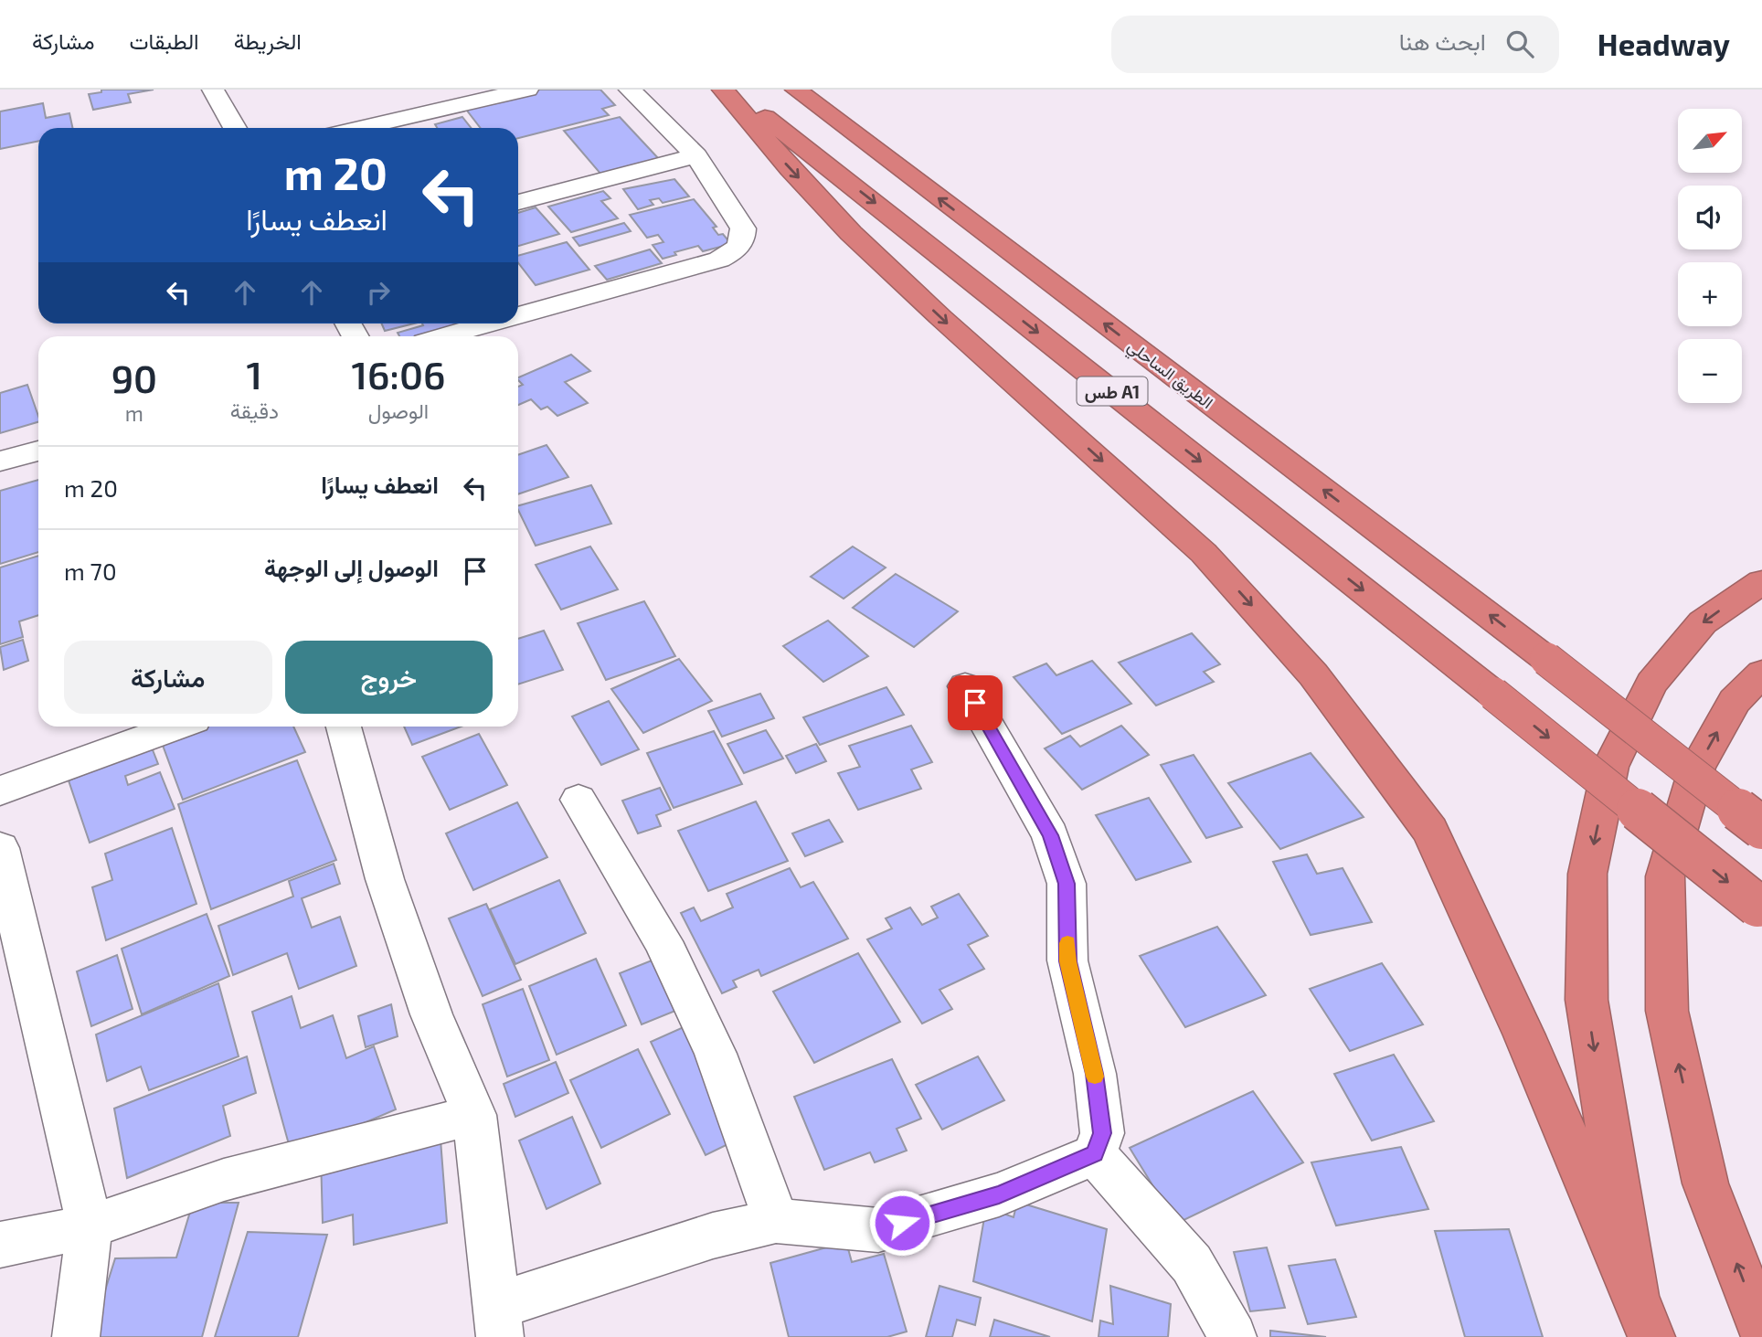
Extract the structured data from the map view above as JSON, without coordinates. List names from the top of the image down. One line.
{"streets":{"highway":["الطريق الساحلي","طس A1"]},"north":"top right","page":{"header":"Headway","search":"ابحث هنا","nav":["الخريطة","الطبقات","مشاركة"],"map_buttons":["+","−"],"turn":["20 m","انعطف يسارًا"],"eta":["16:06","الوصول","1","دقيقة","90","m"],"list":[{"name":"انعطف يسارًا","value":"20 m"},{"name":"الوصول إلى الوجهة","value":"70 m"}],"buttons":["خروج","مشاركة"]}}
